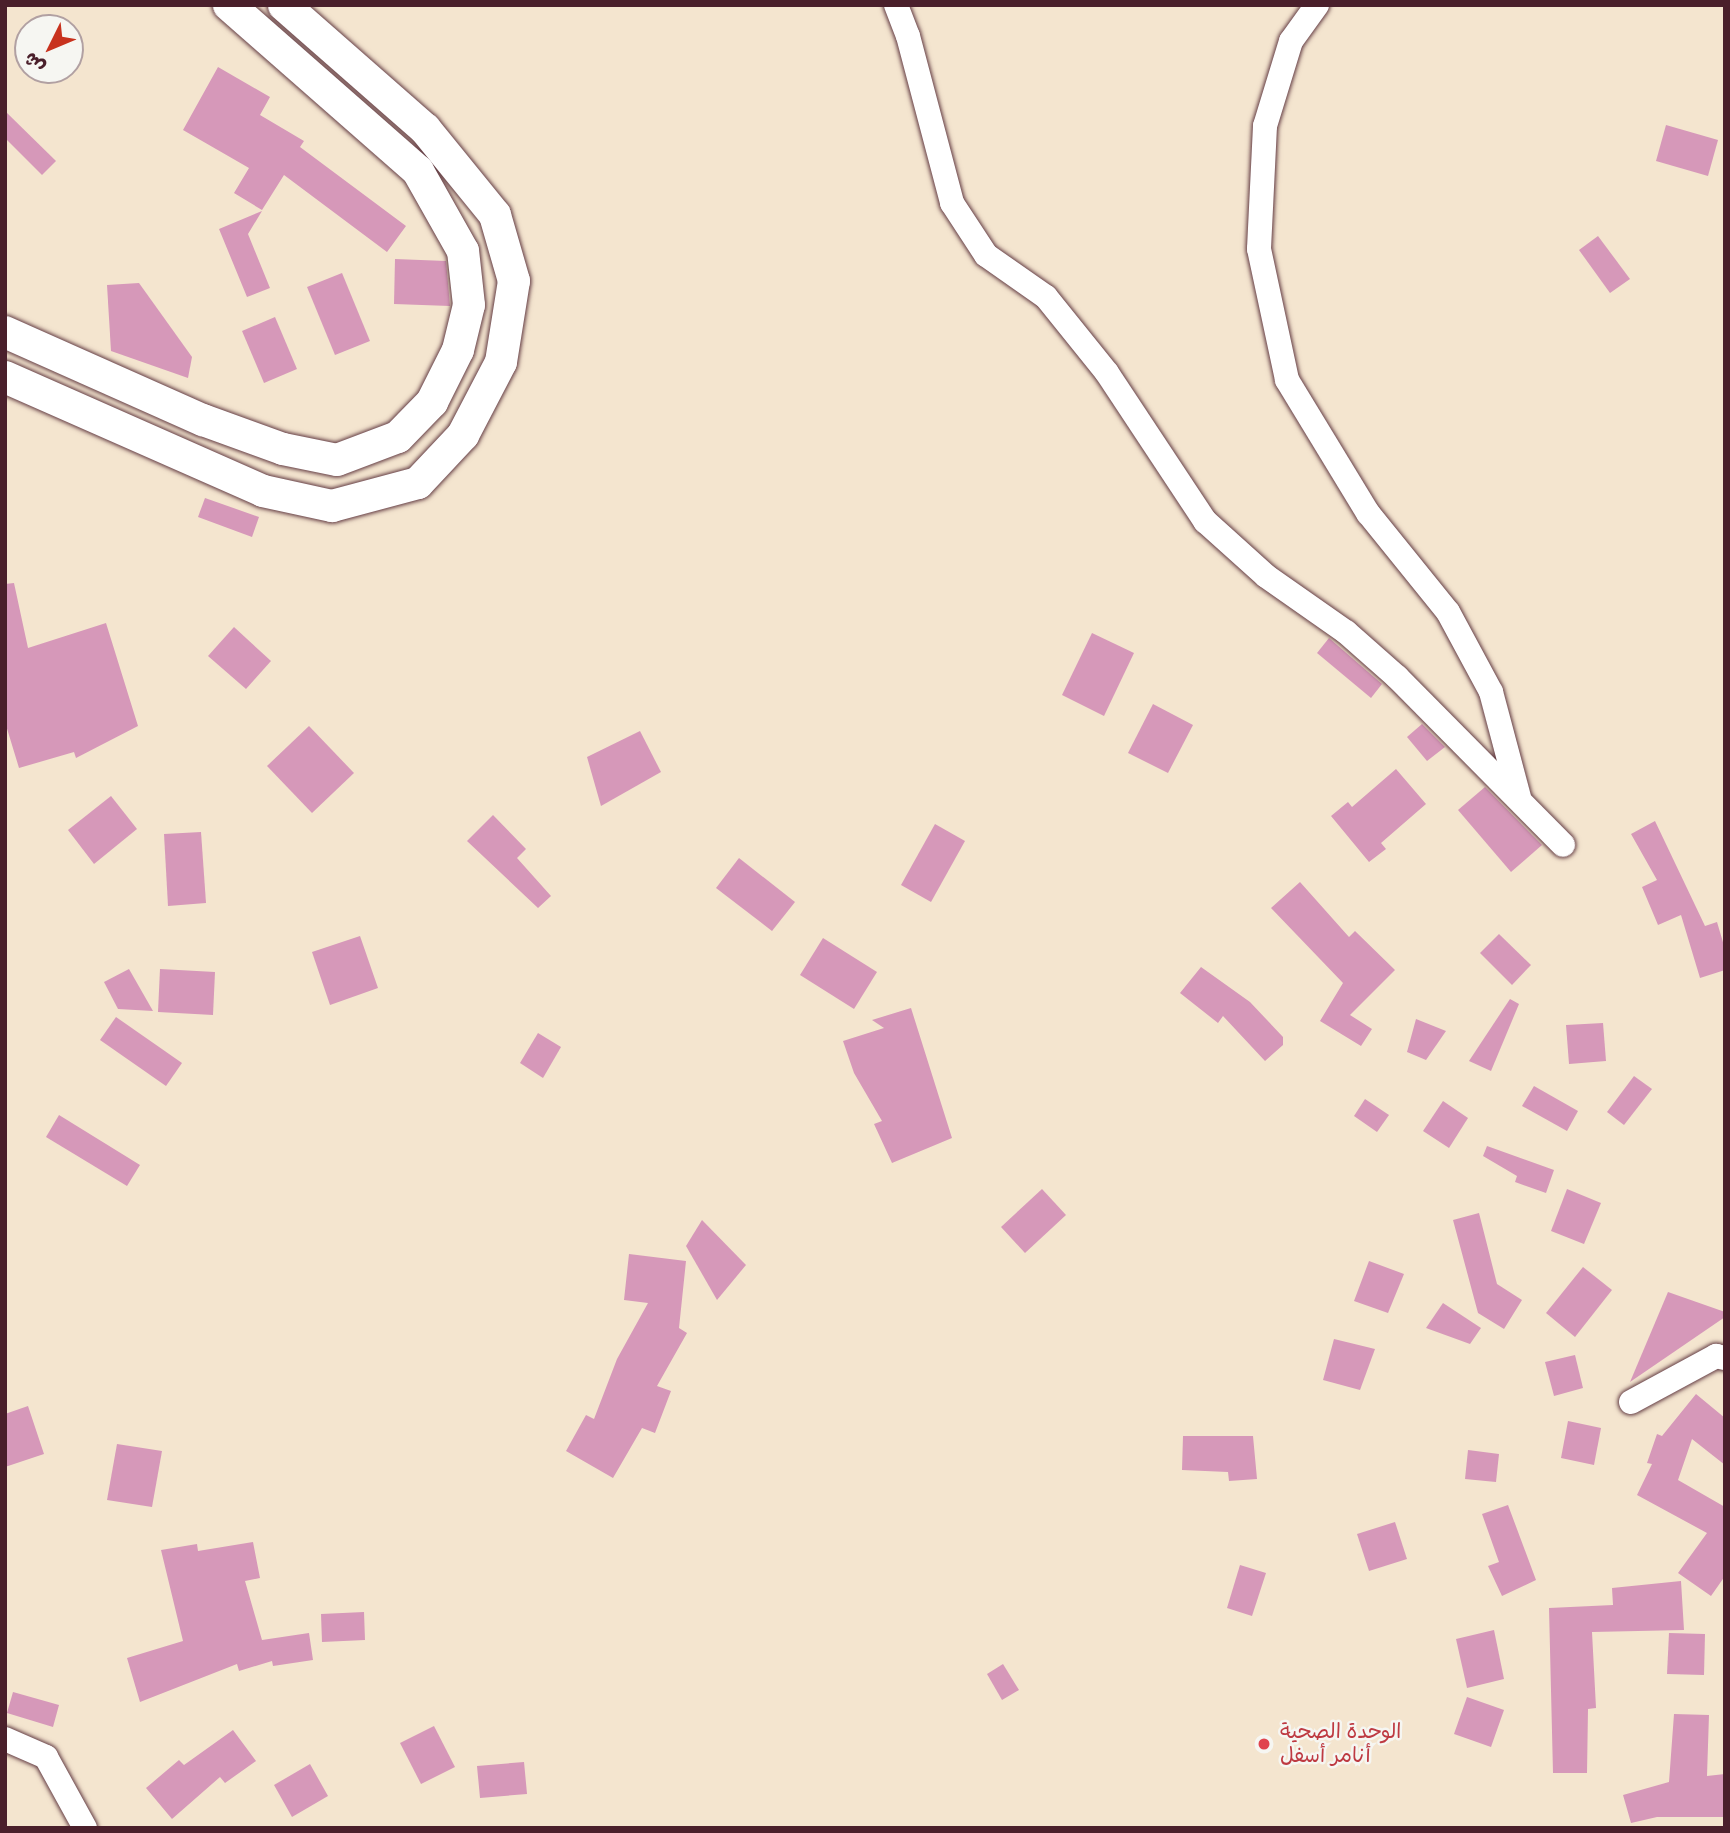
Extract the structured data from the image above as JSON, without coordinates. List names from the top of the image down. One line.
{"places":["الوحدة الصحية أنامر أسفل"],"north":"bottom left"}
